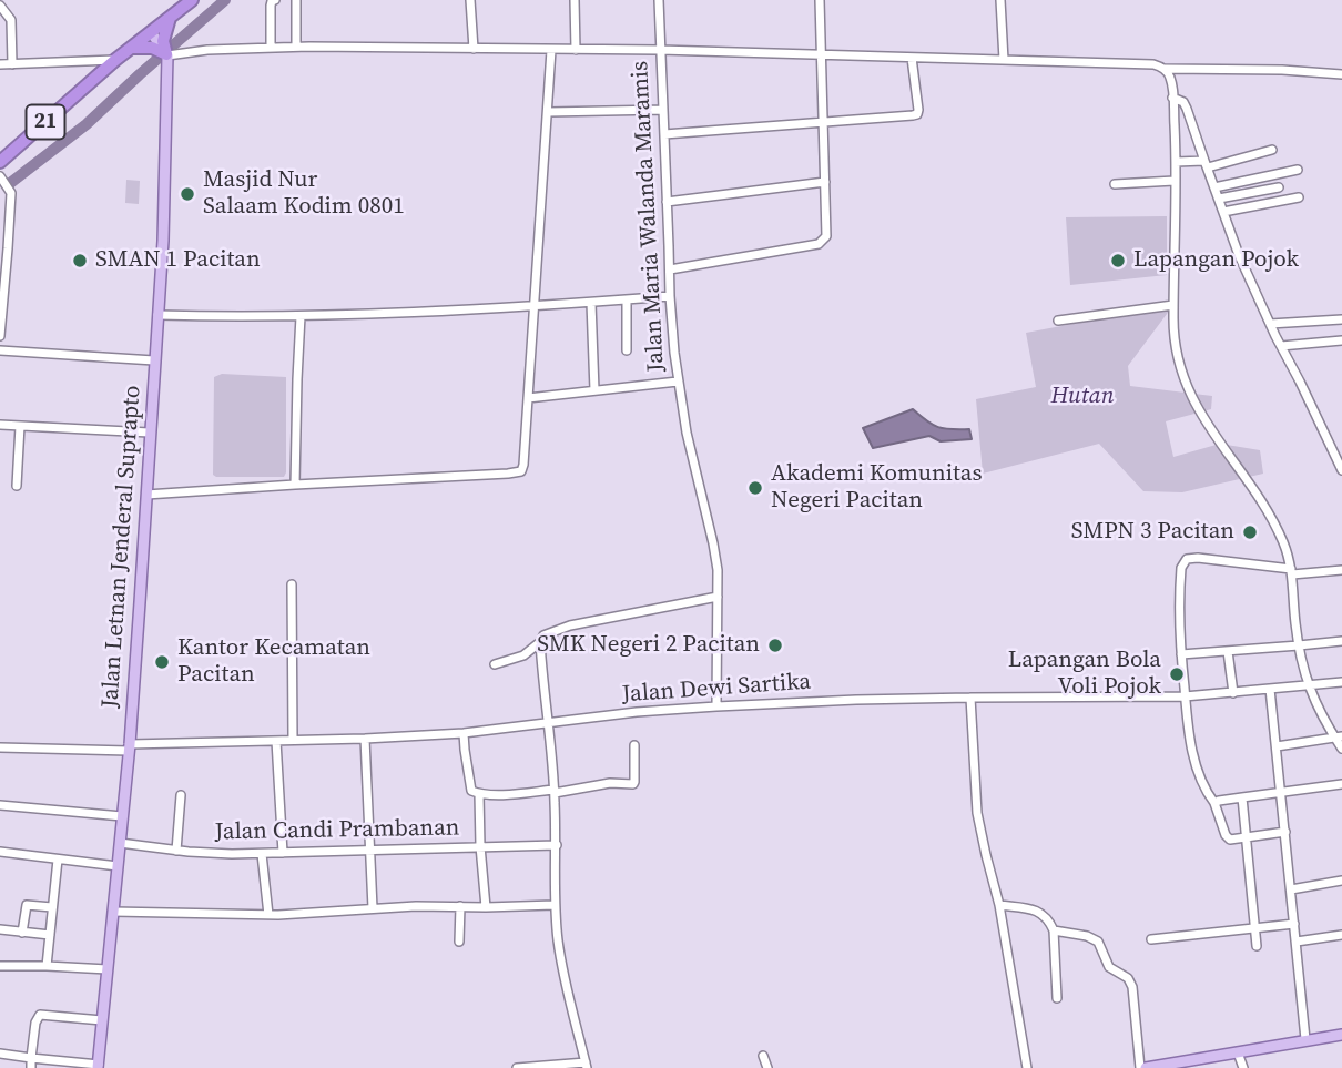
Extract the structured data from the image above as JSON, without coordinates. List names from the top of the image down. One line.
{"streets":{"highway":["21"],"main road":["Jalan Letnan Jenderal Suprapto"],"street":["Jalan Maria Walanda Maramis","Jalan Dewi Sartika","Jalan Candi Prambanan"]},"crossings":[["Jalan Maria Walanda Maramis","Jalan Dewi Sartika"],["Jalan Letnan Jenderal Suprapto","Jalan Dewi Sartika"],["Jalan Letnan Jenderal Suprapto","Jalan Candi Prambanan"]],"parks":["Hutan"],"places":["Masjid Nur Salaam Kodim 0801","SMAN 1 Pacitan","Lapangan Pojok","Akademi Komunitas Negeri Pacitan","SMPN 3 Pacitan","SMK Negeri 2 Pacitan","Kantor Kecamatan Pacitan","Lapangan Bola Voli Pojok"]}
